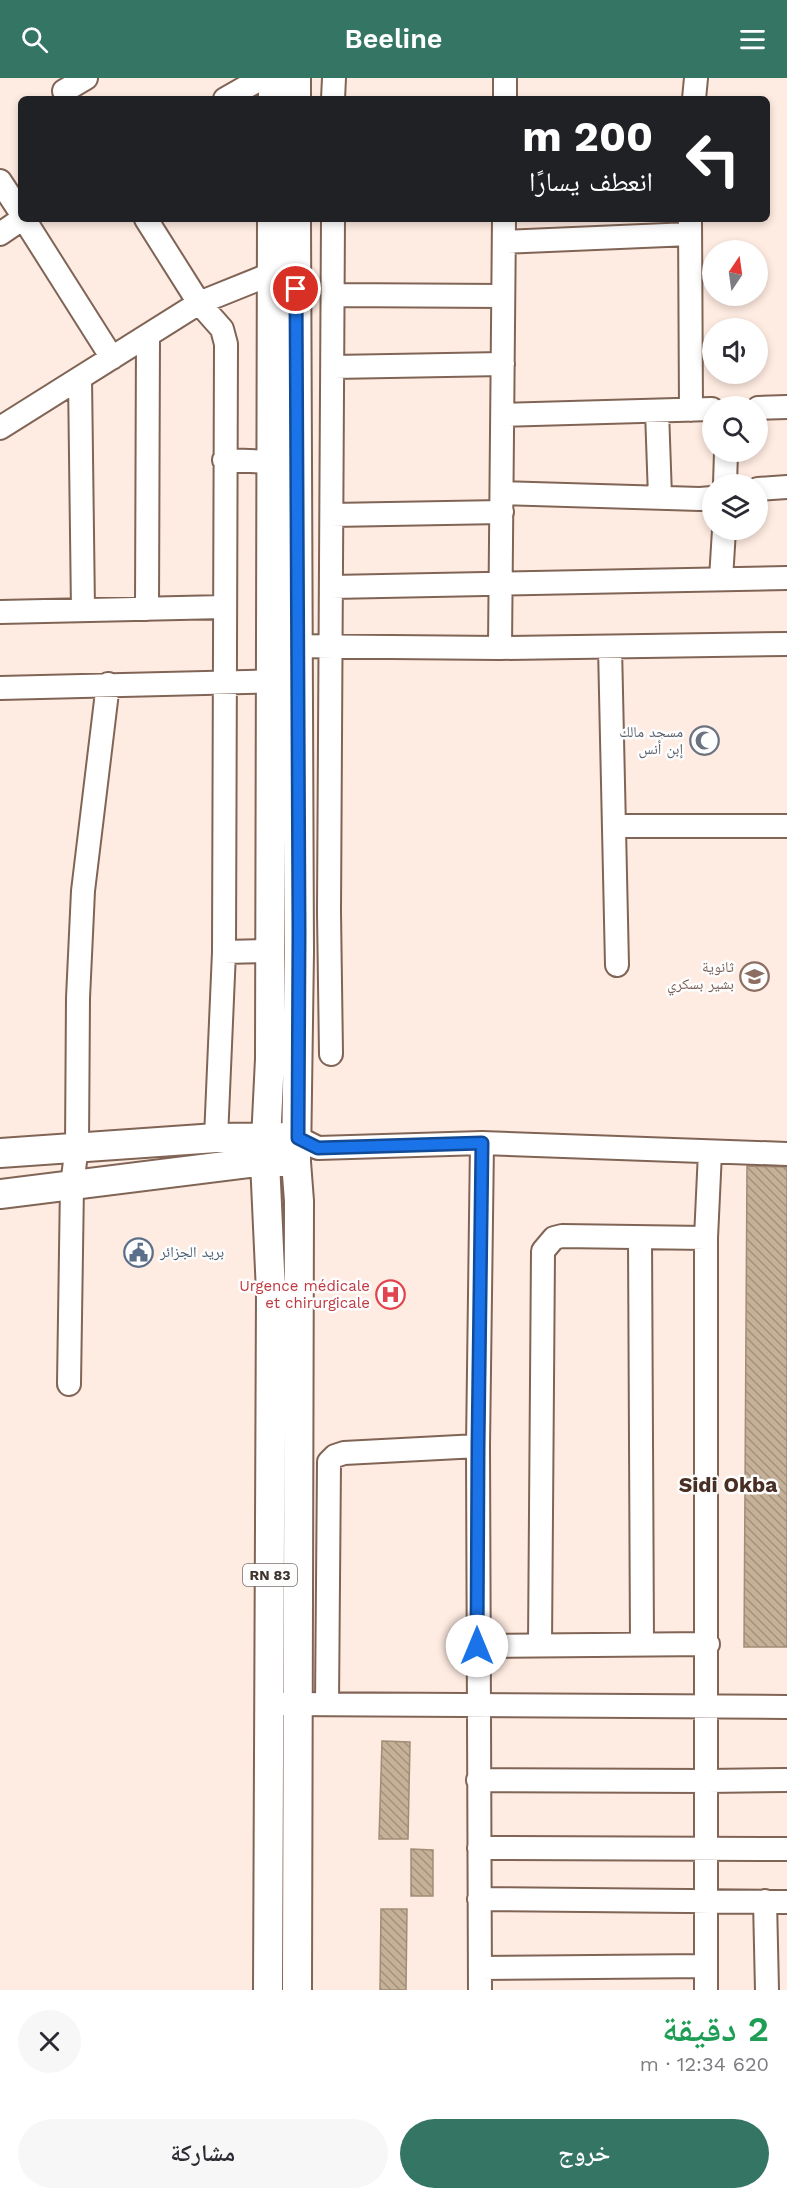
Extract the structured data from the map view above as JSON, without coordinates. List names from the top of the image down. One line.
{"streets":{"main road":["RN 83"]},"districts":["Sidi Okba"],"places":{"mosque":["مسجد مالك إبن أنس"],"school or university":["ثانوية بشير بسكري"],"public building":["بريد الجزائر"],"hospital":["Urgence médicale et chirurgicale"]},"north":"top","page":{"header":"Beeline","turn":["200 m","انعطف يسارًا"],"heading":["2 دقيقة","620 m · 12:34"],"buttons":["خروج","مشاركة"]}}
